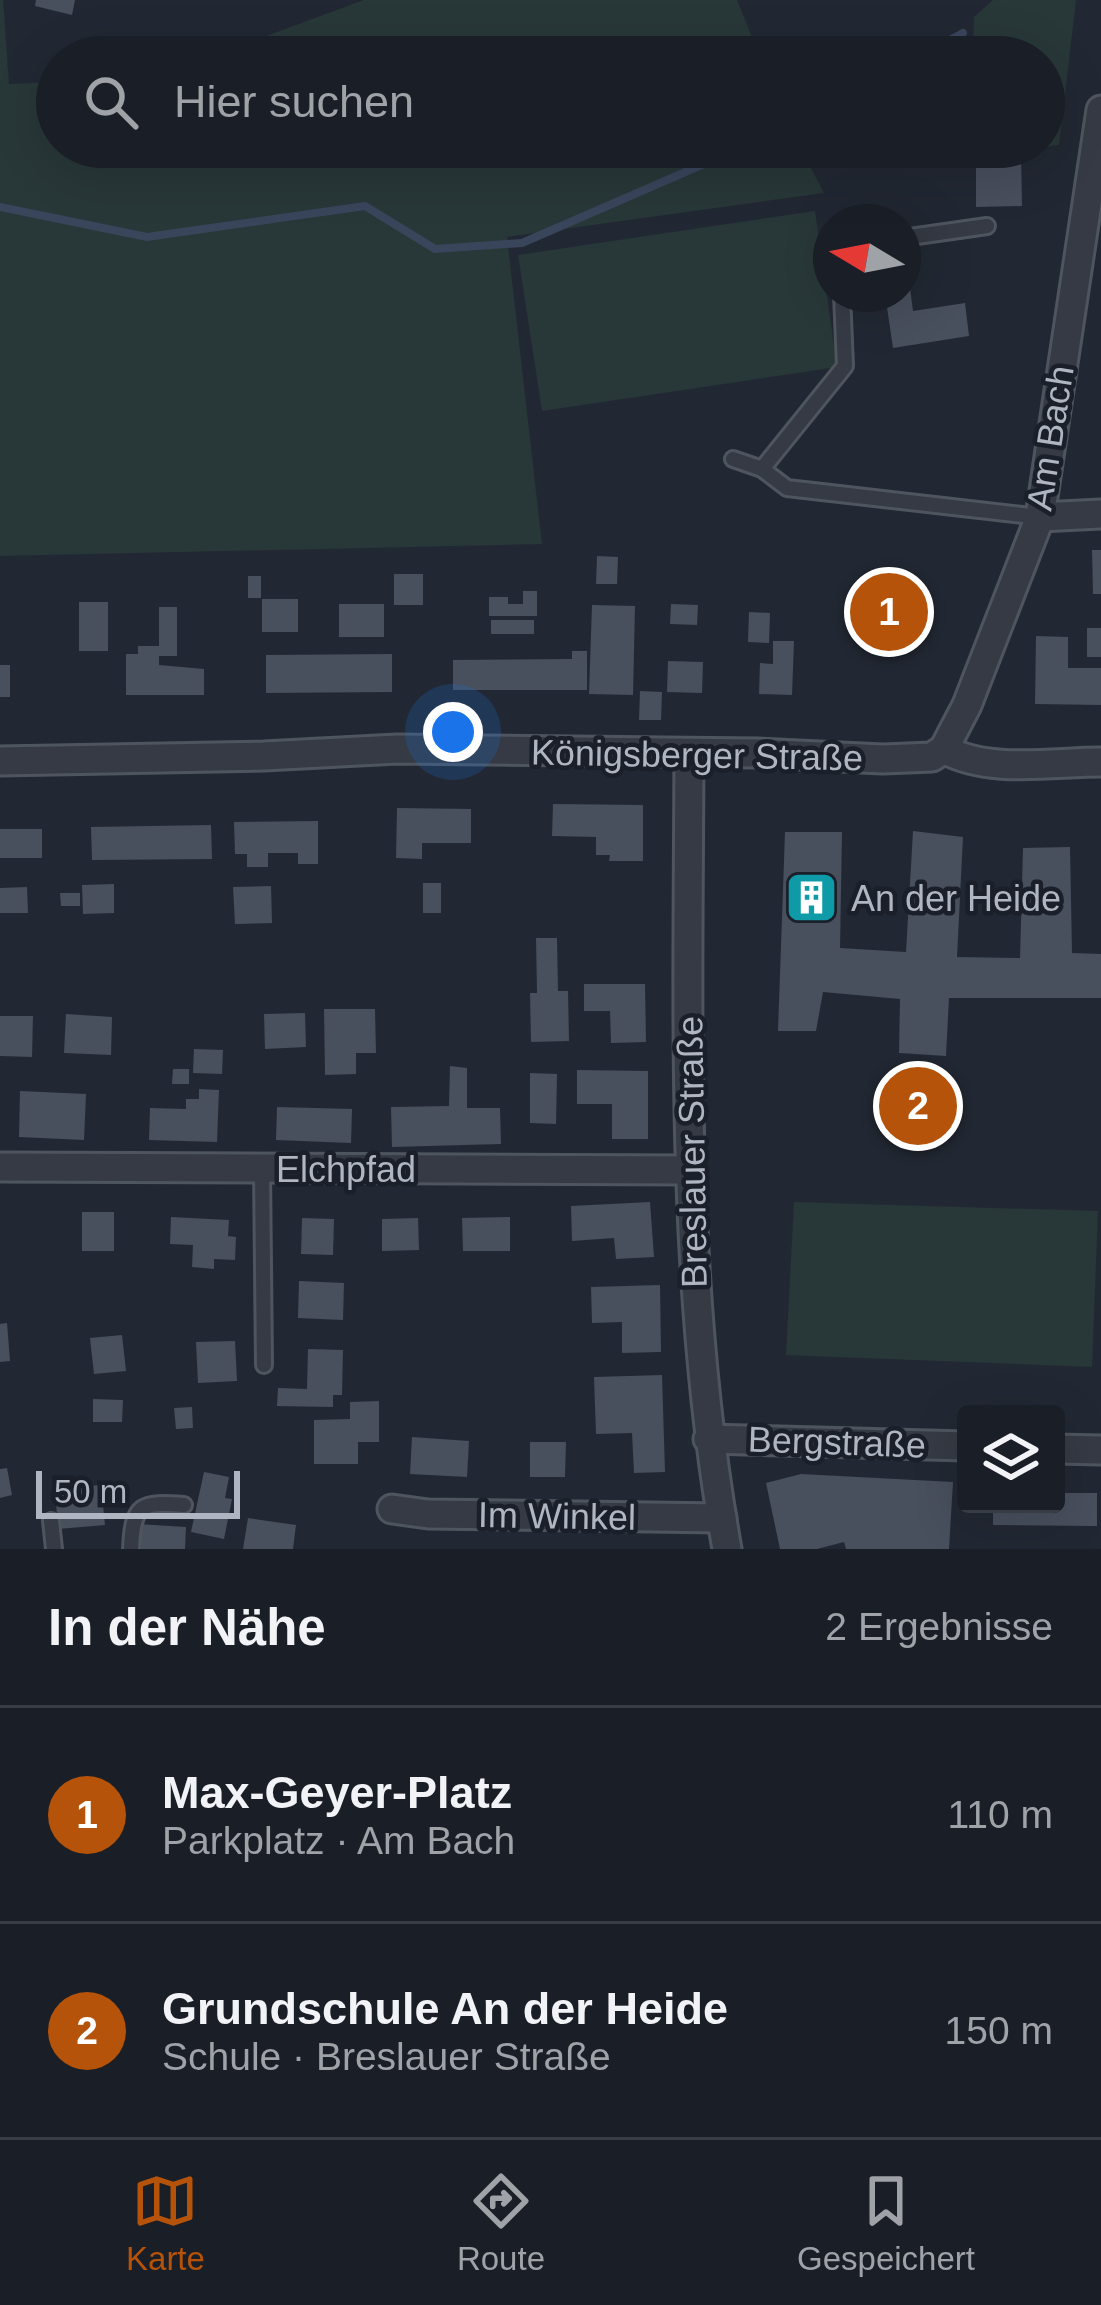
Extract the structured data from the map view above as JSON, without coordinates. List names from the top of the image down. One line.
{"streets":{"street":["Am Bach","Königsberger Straße","Breslauer Straße","Elchpfad","Bergstraße","Im Winkel"]},"crossings":[["Am Bach","Königsberger Straße"],["Königsberger Straße","Breslauer Straße"],["Breslauer Straße","Elchpfad"],["Breslauer Straße","Bergstraße"],["Breslauer Straße","Im Winkel"]],"places":{"building":["An der Heide"]},"scale_bar":"50 m","north":"left","page":{"search":"Hier suchen","pins":["1","2"],"scale":"50 m","heading":["In der Nähe","2 Ergebnisse"],"list":[{"mark":"1","name":"Max-Geyer-Platz","note":"Parkplatz · Am Bach","value":"110 m"},{"mark":"2","name":"Grundschule An der Heide","note":"Schule · Breslauer Straße","value":"150 m"}],"nav":["Karte","Route","Gespeichert"]}}
